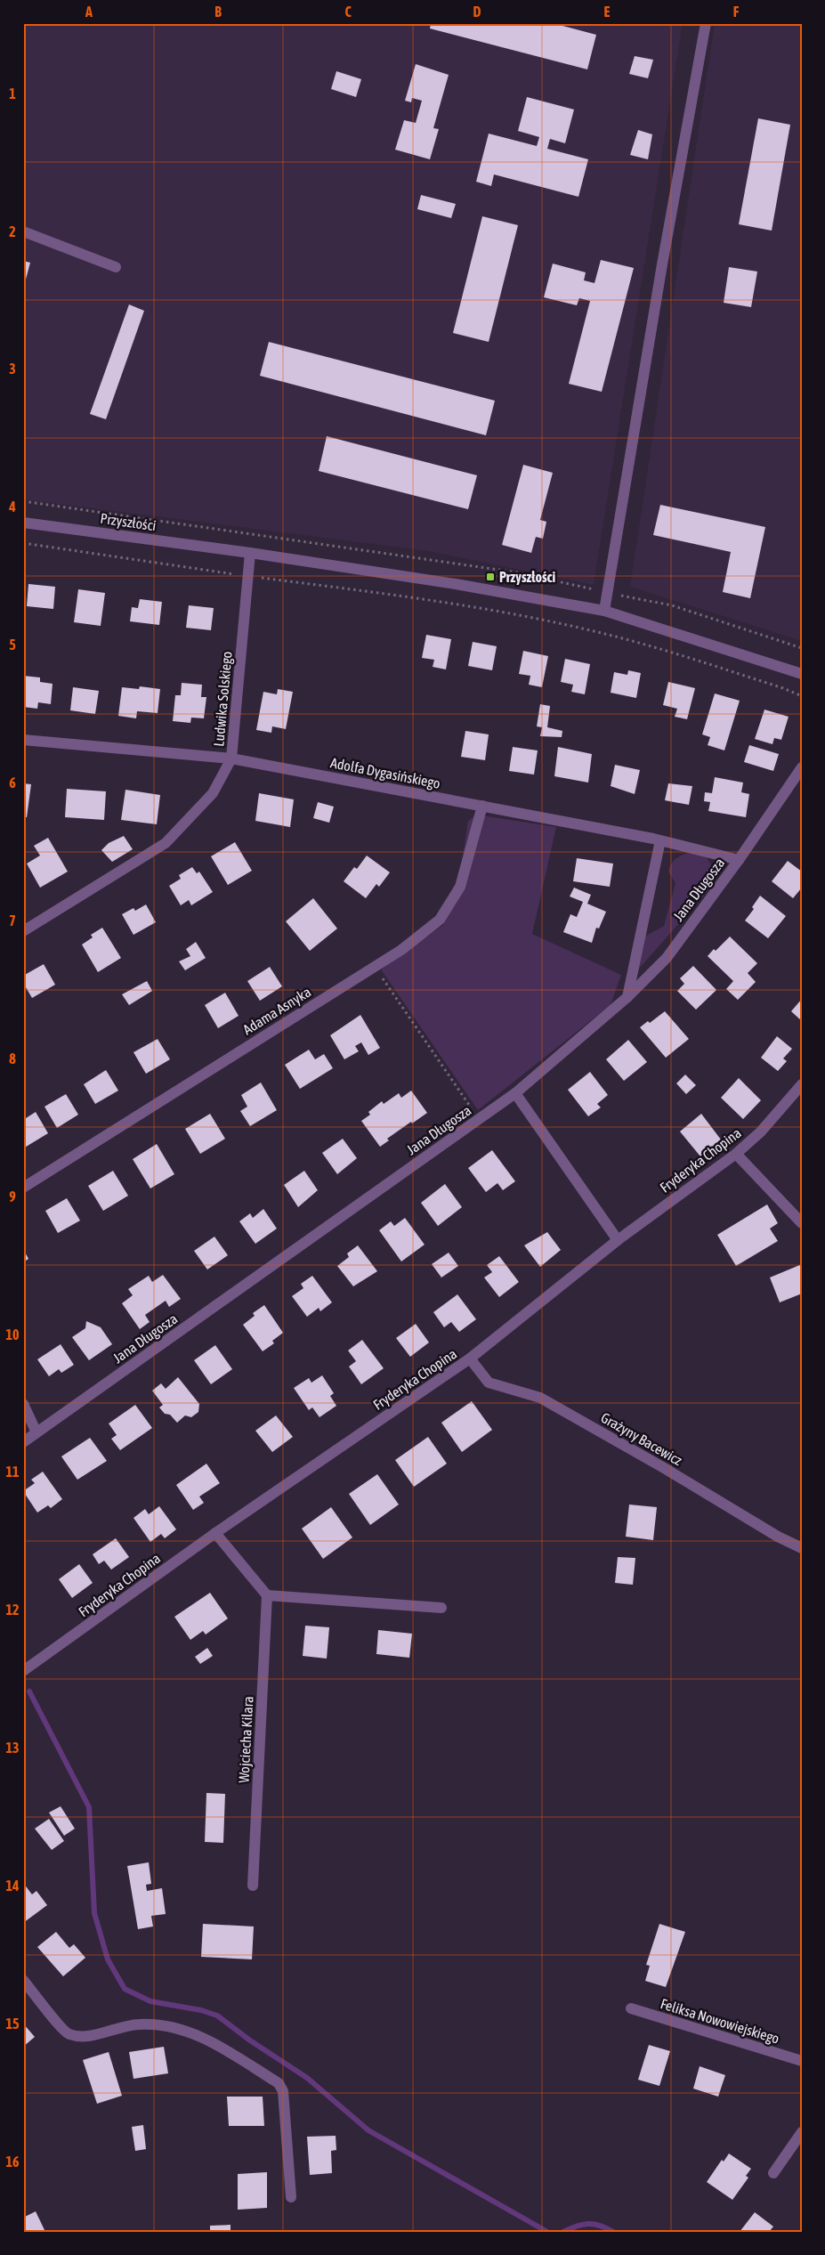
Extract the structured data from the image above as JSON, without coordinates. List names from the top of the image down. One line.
{"streets":{"street":["Przyszłości","Ludwika Solskiego","Adolfa Dygasińskiego","Jana Długosza","Adama Asnyka","Fryderyka Chopina","Grażyny Bacewicz","Wojciecha Kilara","Feliksa Nowowiejskiego"]},"crossings":[["Przyszłości","Ludwika Solskiego"],["Ludwika Solskiego","Adolfa Dygasińskiego"],["Adolfa Dygasińskiego","Jana Długosza"],["Adolfa Dygasińskiego","Adama Asnyka"],["Fryderyka Chopina","Grażyny Bacewicz"]],"places":{"transit":["Przyszłości"]},"grid":{"columns":["A","B","C","D","E","F"],"rows":["1","2","3","4","5","6","7","8","9","10","11","12","13","14","15","16"]}}
